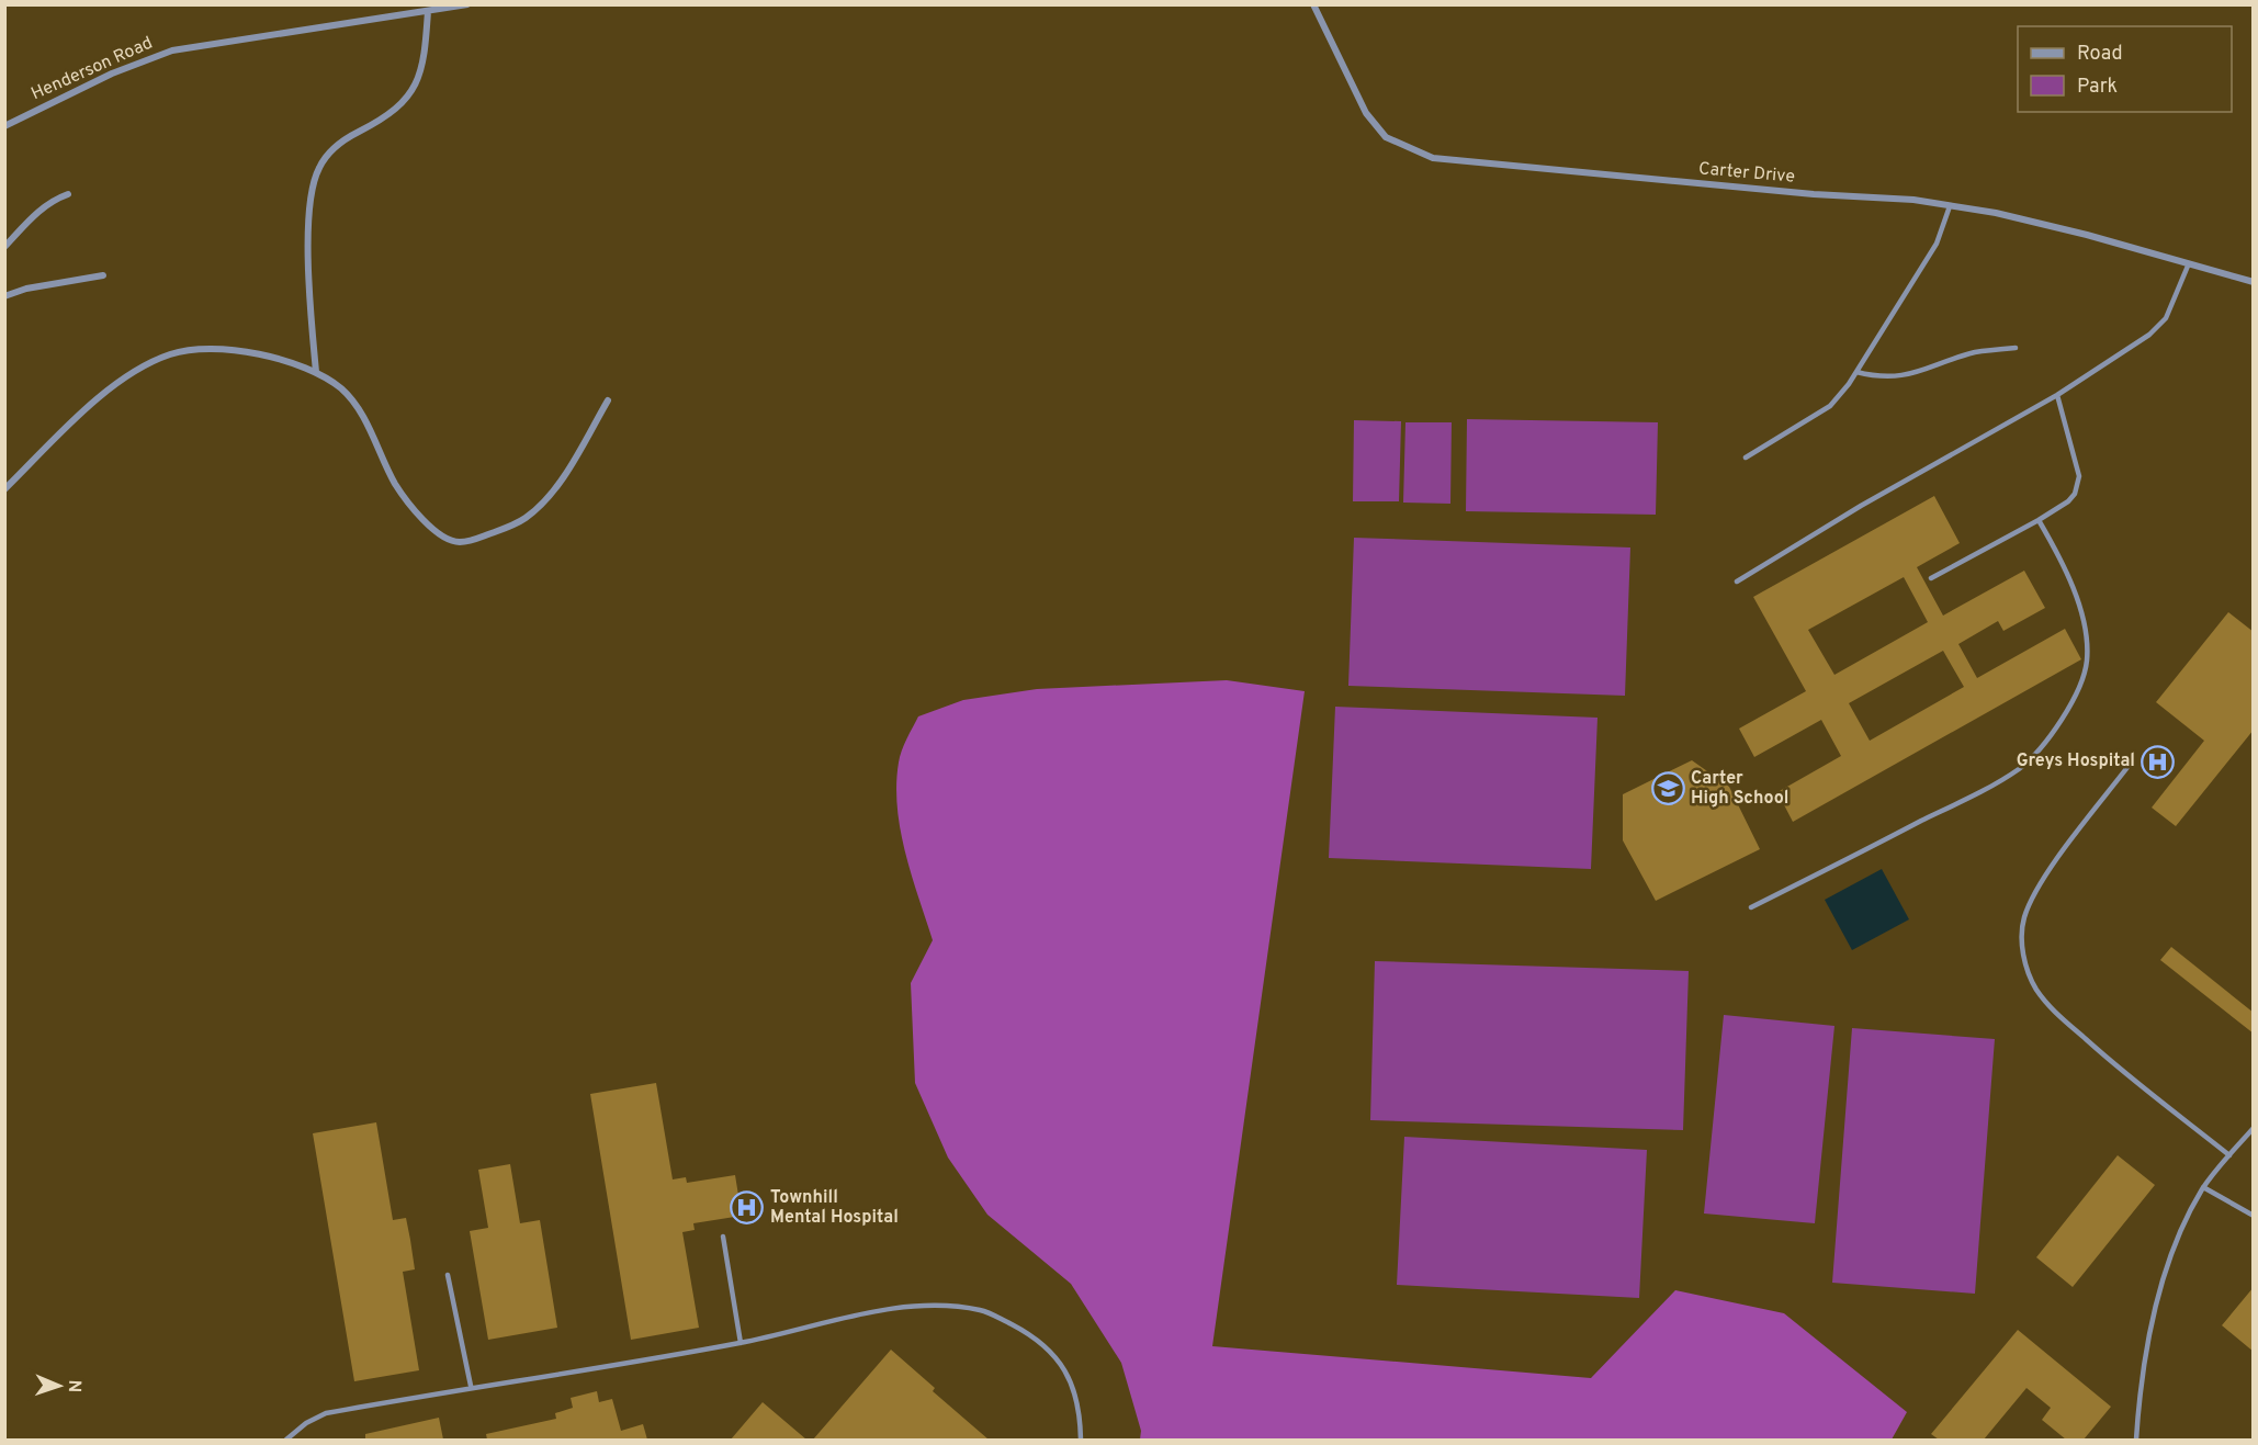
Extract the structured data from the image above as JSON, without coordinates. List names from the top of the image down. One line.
{"streets":{"street":["Henderson Road","Carter Drive"]},"places":{"hospital":["Greys Hospital","Townhill Mental Hospital"],"school or university":["Carter High School"]},"legend":["Road","Park"],"north":"right"}
